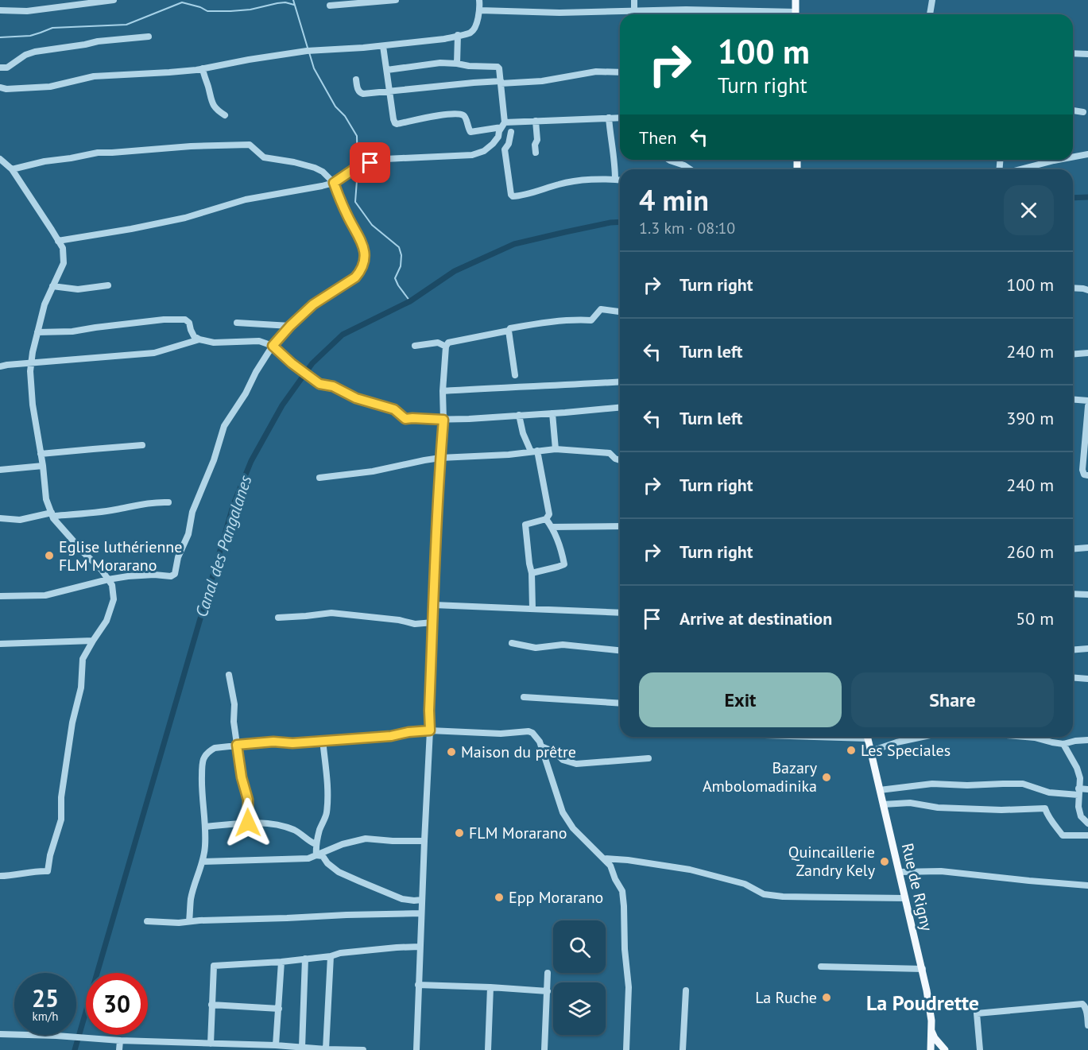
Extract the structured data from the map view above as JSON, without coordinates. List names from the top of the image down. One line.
{"streets":{"main road":["Rue de Rigny"]},"districts":["La Poudrette"],"water":["Canal des Pangalanes"],"places":["Eglise luthérienne FLM Morarano","Les Speciales","Maison du prêtre","Bazary Ambolomadinika","FLM Morarano","Quincaillerie Zandry Kely","Epp Morarano","La Ruche"],"page":{"turn":["100 m","Turn right"],"then":"Then","heading":["4 min","1.3 km · 08:10"],"list":[{"name":"Turn right","value":"100 m"},{"name":"Turn left","value":"240 m"},{"name":"Turn left","value":"390 m"},{"name":"Turn right","value":"240 m"},{"name":"Turn right","value":"260 m"},{"name":"Arrive at destination","value":"50 m"}],"buttons":["Exit","Share"],"speed":"25 km/h","limit":"30"}}
